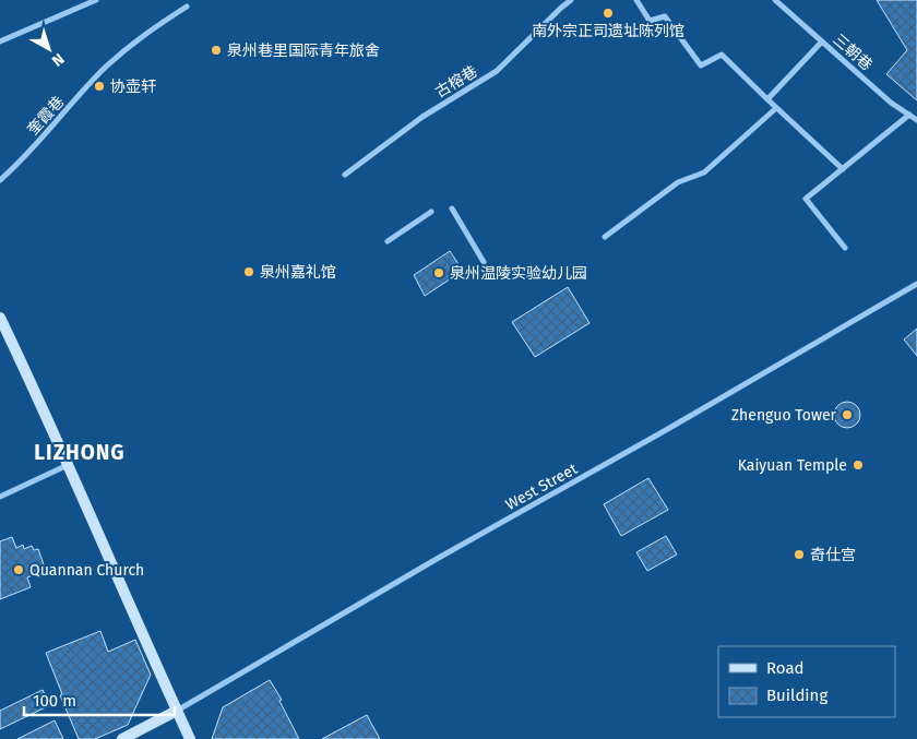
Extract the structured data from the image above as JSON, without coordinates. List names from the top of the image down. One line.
{"streets":{"street":["三朝巷","古榕巷","奎霞巷","West Street"]},"districts":["LIZHONG"],"places":["南外宗正司遗址陈列馆","泉州巷里国际青年旅舍","协壶轩","泉州嘉礼馆","泉州温陵实验幼儿园","Zhenguo Tower","Kaiyuan Temple","奇仕宫","Quannan Church"],"legend":["Road","Building"],"scale_bar":"100 m","north":"bottom right"}
